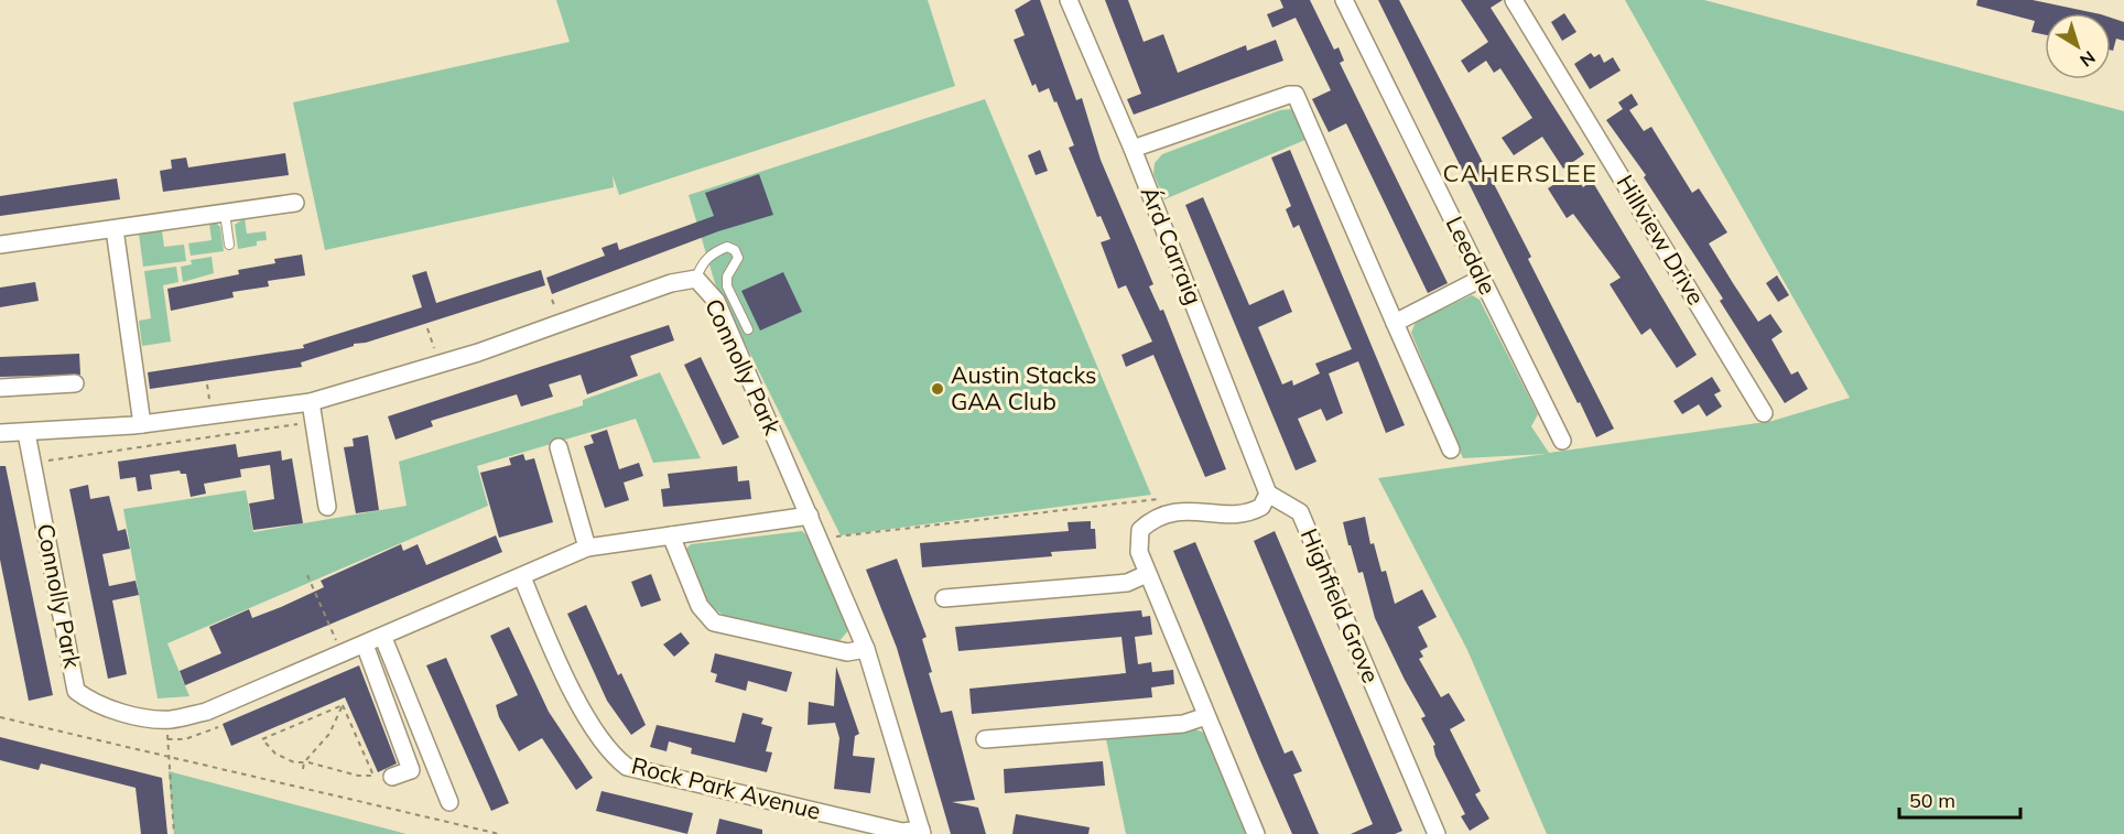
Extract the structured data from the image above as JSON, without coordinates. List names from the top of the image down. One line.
{"streets":{"street":["Hillview Drive","Árd Carraig","Leedale","Connolly Park","Highfield Grove","Rock Park Avenue"]},"crossings":[["Árd Carraig","Highfield Grove"],["Connolly Park","Rock Park Avenue"]],"districts":["CAHERSLEE"],"places":["Austin Stacks GAA Club"],"scale_bar":"50 m","north":"bottom right"}
